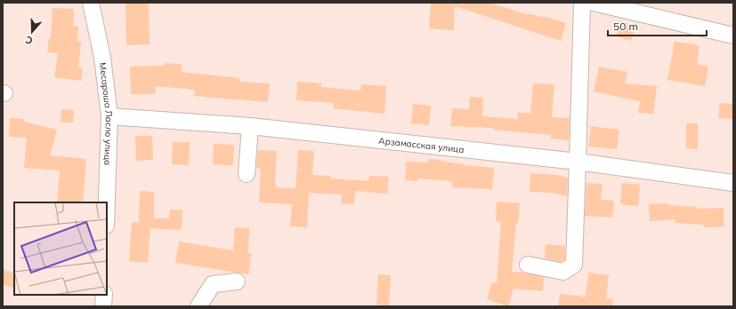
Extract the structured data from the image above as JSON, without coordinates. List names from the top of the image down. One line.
{"streets":{"street":["Месароша Ласло улица","Арзамасская улица"]},"crossings":[["Месароша Ласло улица","Арзамасская улица"]],"scale_bar":"50 m","north":"bottom"}
